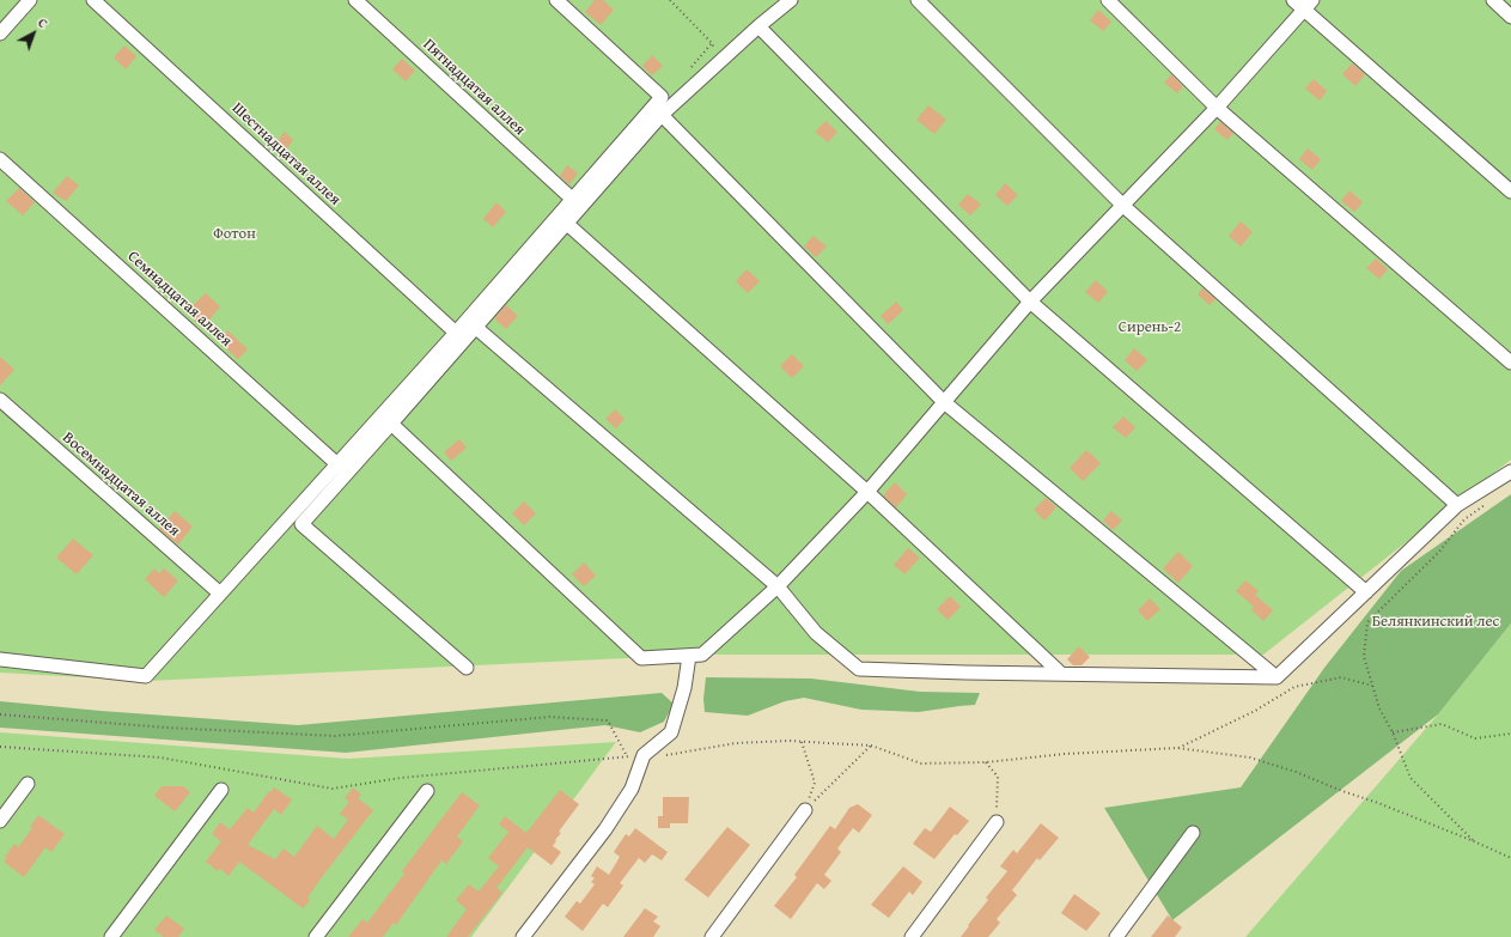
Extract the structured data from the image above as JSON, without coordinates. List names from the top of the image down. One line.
{"streets":{"street":["Пятнадцатая аллея","Шестнадцатая аллея","Семнадцатая аллея","Восемнадцатая аллея"]},"parks":["Фотон","Сирень-2","Белянкинский лес"],"north":"top right"}
